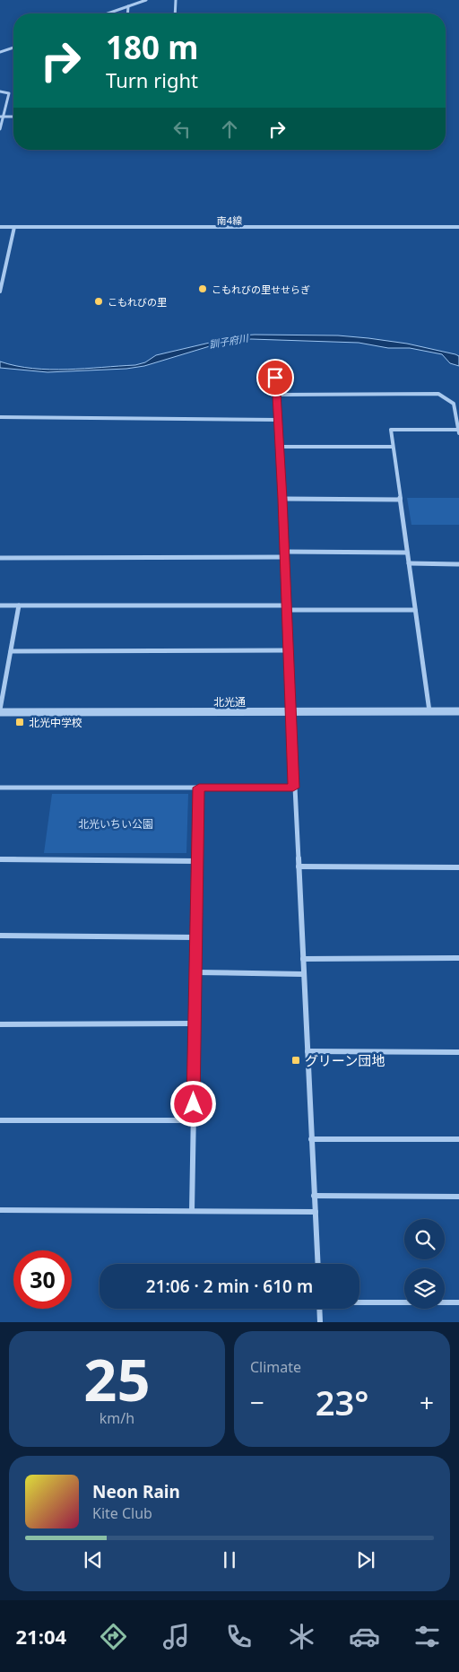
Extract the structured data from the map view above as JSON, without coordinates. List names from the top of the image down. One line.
{"streets":{"street":["南4線","北光通"]},"water":["訓子府川"],"parks":["北光いちい公園"],"places":{"other":["こもれびの里せせらぎ","こもれびの里"],"transit":["北光中学校","グリーン団地"]},"page":{"turn":["180 m","Turn right"],"limit":"30","trip":"21:06 · 2 min · 610 m","tile":[["25","km/h"],"Climate"],"heat":["−","23°","+"],"song":["Neon Rain","Kite Club"],"tabs":"21:04"}}
